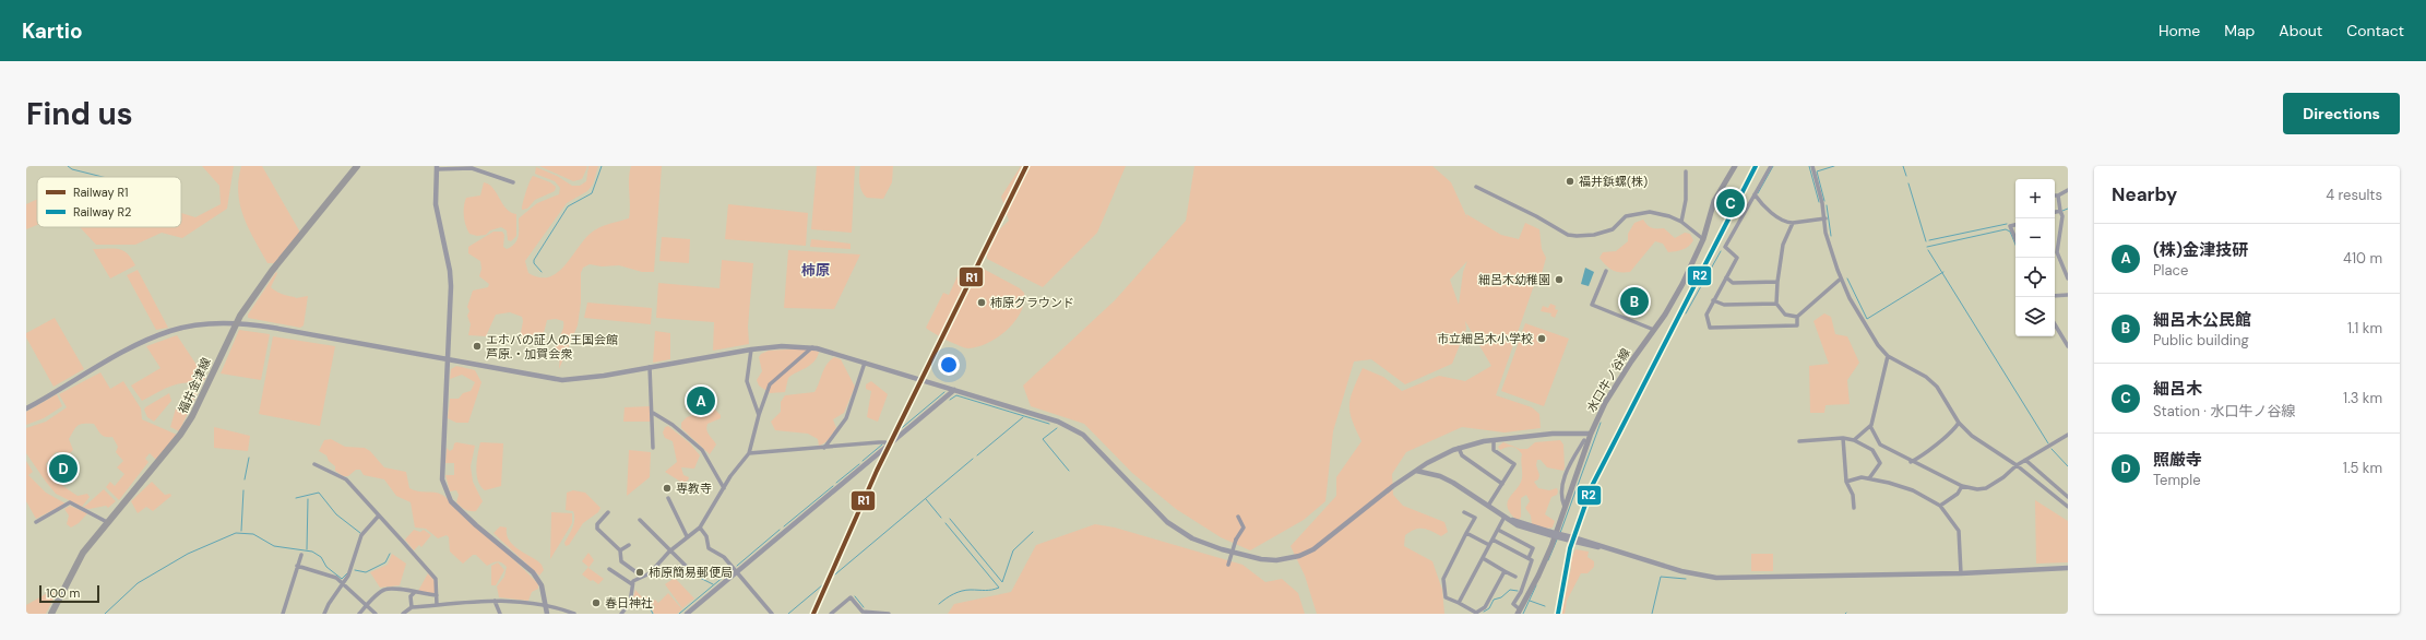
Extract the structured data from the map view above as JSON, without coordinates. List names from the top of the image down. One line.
{"streets":{"main road":["水口牛ノ谷線","福井金津線"]},"districts":["柿原"],"places":["福井鋲螺(株)","細呂木幼稚園","柿原グラウンド","市立細呂木小学校","エホバの証人の王国会館 芦原.・加賀会衆","専教寺","柿原簡易郵便局","春日神社"],"lines":["rail line R1","rail line R2"],"legend":["Railway R1","Railway R2"],"scale_bar":"100 m","page":{"header":"Kartio","nav":["Home","Map","About","Contact"],"buttons":"Directions","title":"Find us","heading":["Nearby","4 results"],"map_buttons":["+","−"],"pins":["C","B","A","D"],"list":[{"mark":"A","name":"(株)金津技研","note":"Place","value":"410 m"},{"mark":"B","name":"細呂木公民館","note":"Public building","value":"1.1 km"},{"mark":"C","name":"細呂木","note":"Station · 水口牛ノ谷線","value":"1.3 km"},{"mark":"D","name":"照厳寺","note":"Temple","value":"1.5 km"}],"scale":"100 m"}}
